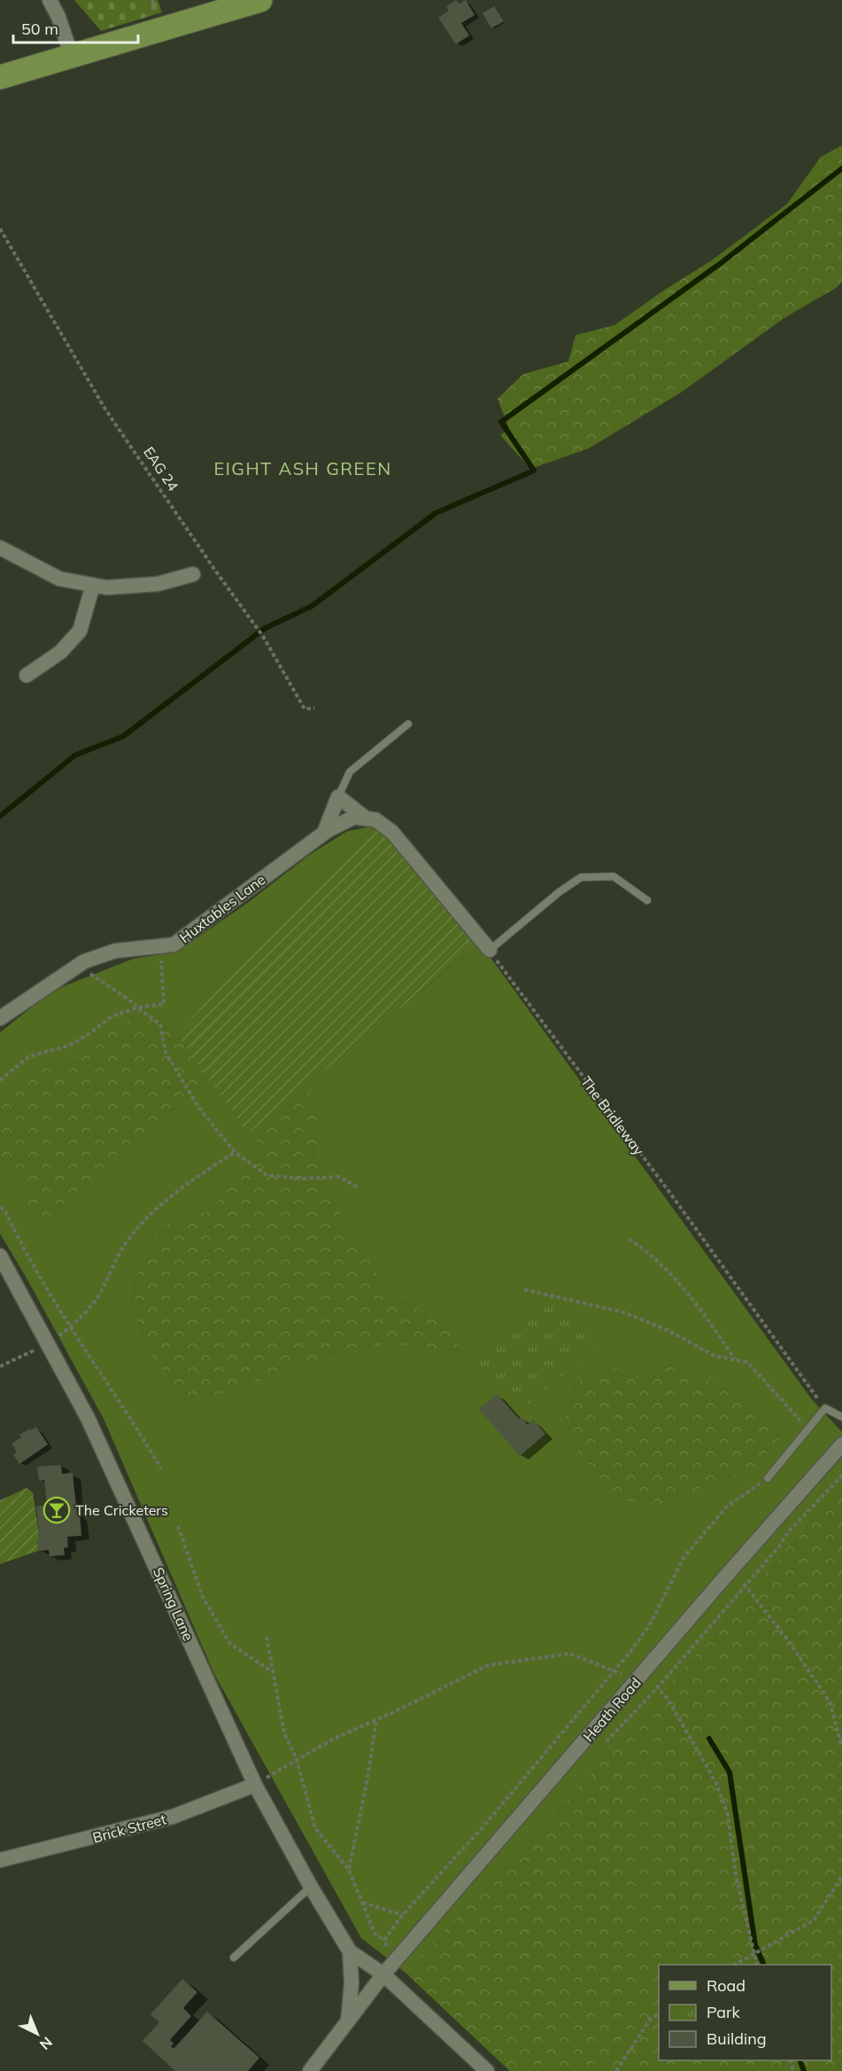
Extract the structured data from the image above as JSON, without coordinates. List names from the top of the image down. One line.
{"streets":{"street":["Huxtables Lane","Spring Lane","Heath Road","Brick Street"],"path":["EAG 24","The Bridleway"]},"crossings":[["Spring Lane","Heath Road"],["Spring Lane","Brick Street"]],"districts":["EIGHT ASH GREEN"],"places":{"bar":["The Cricketers"]},"legend":["Road","Park","Building"],"scale_bar":"50 m","north":"bottom right"}
